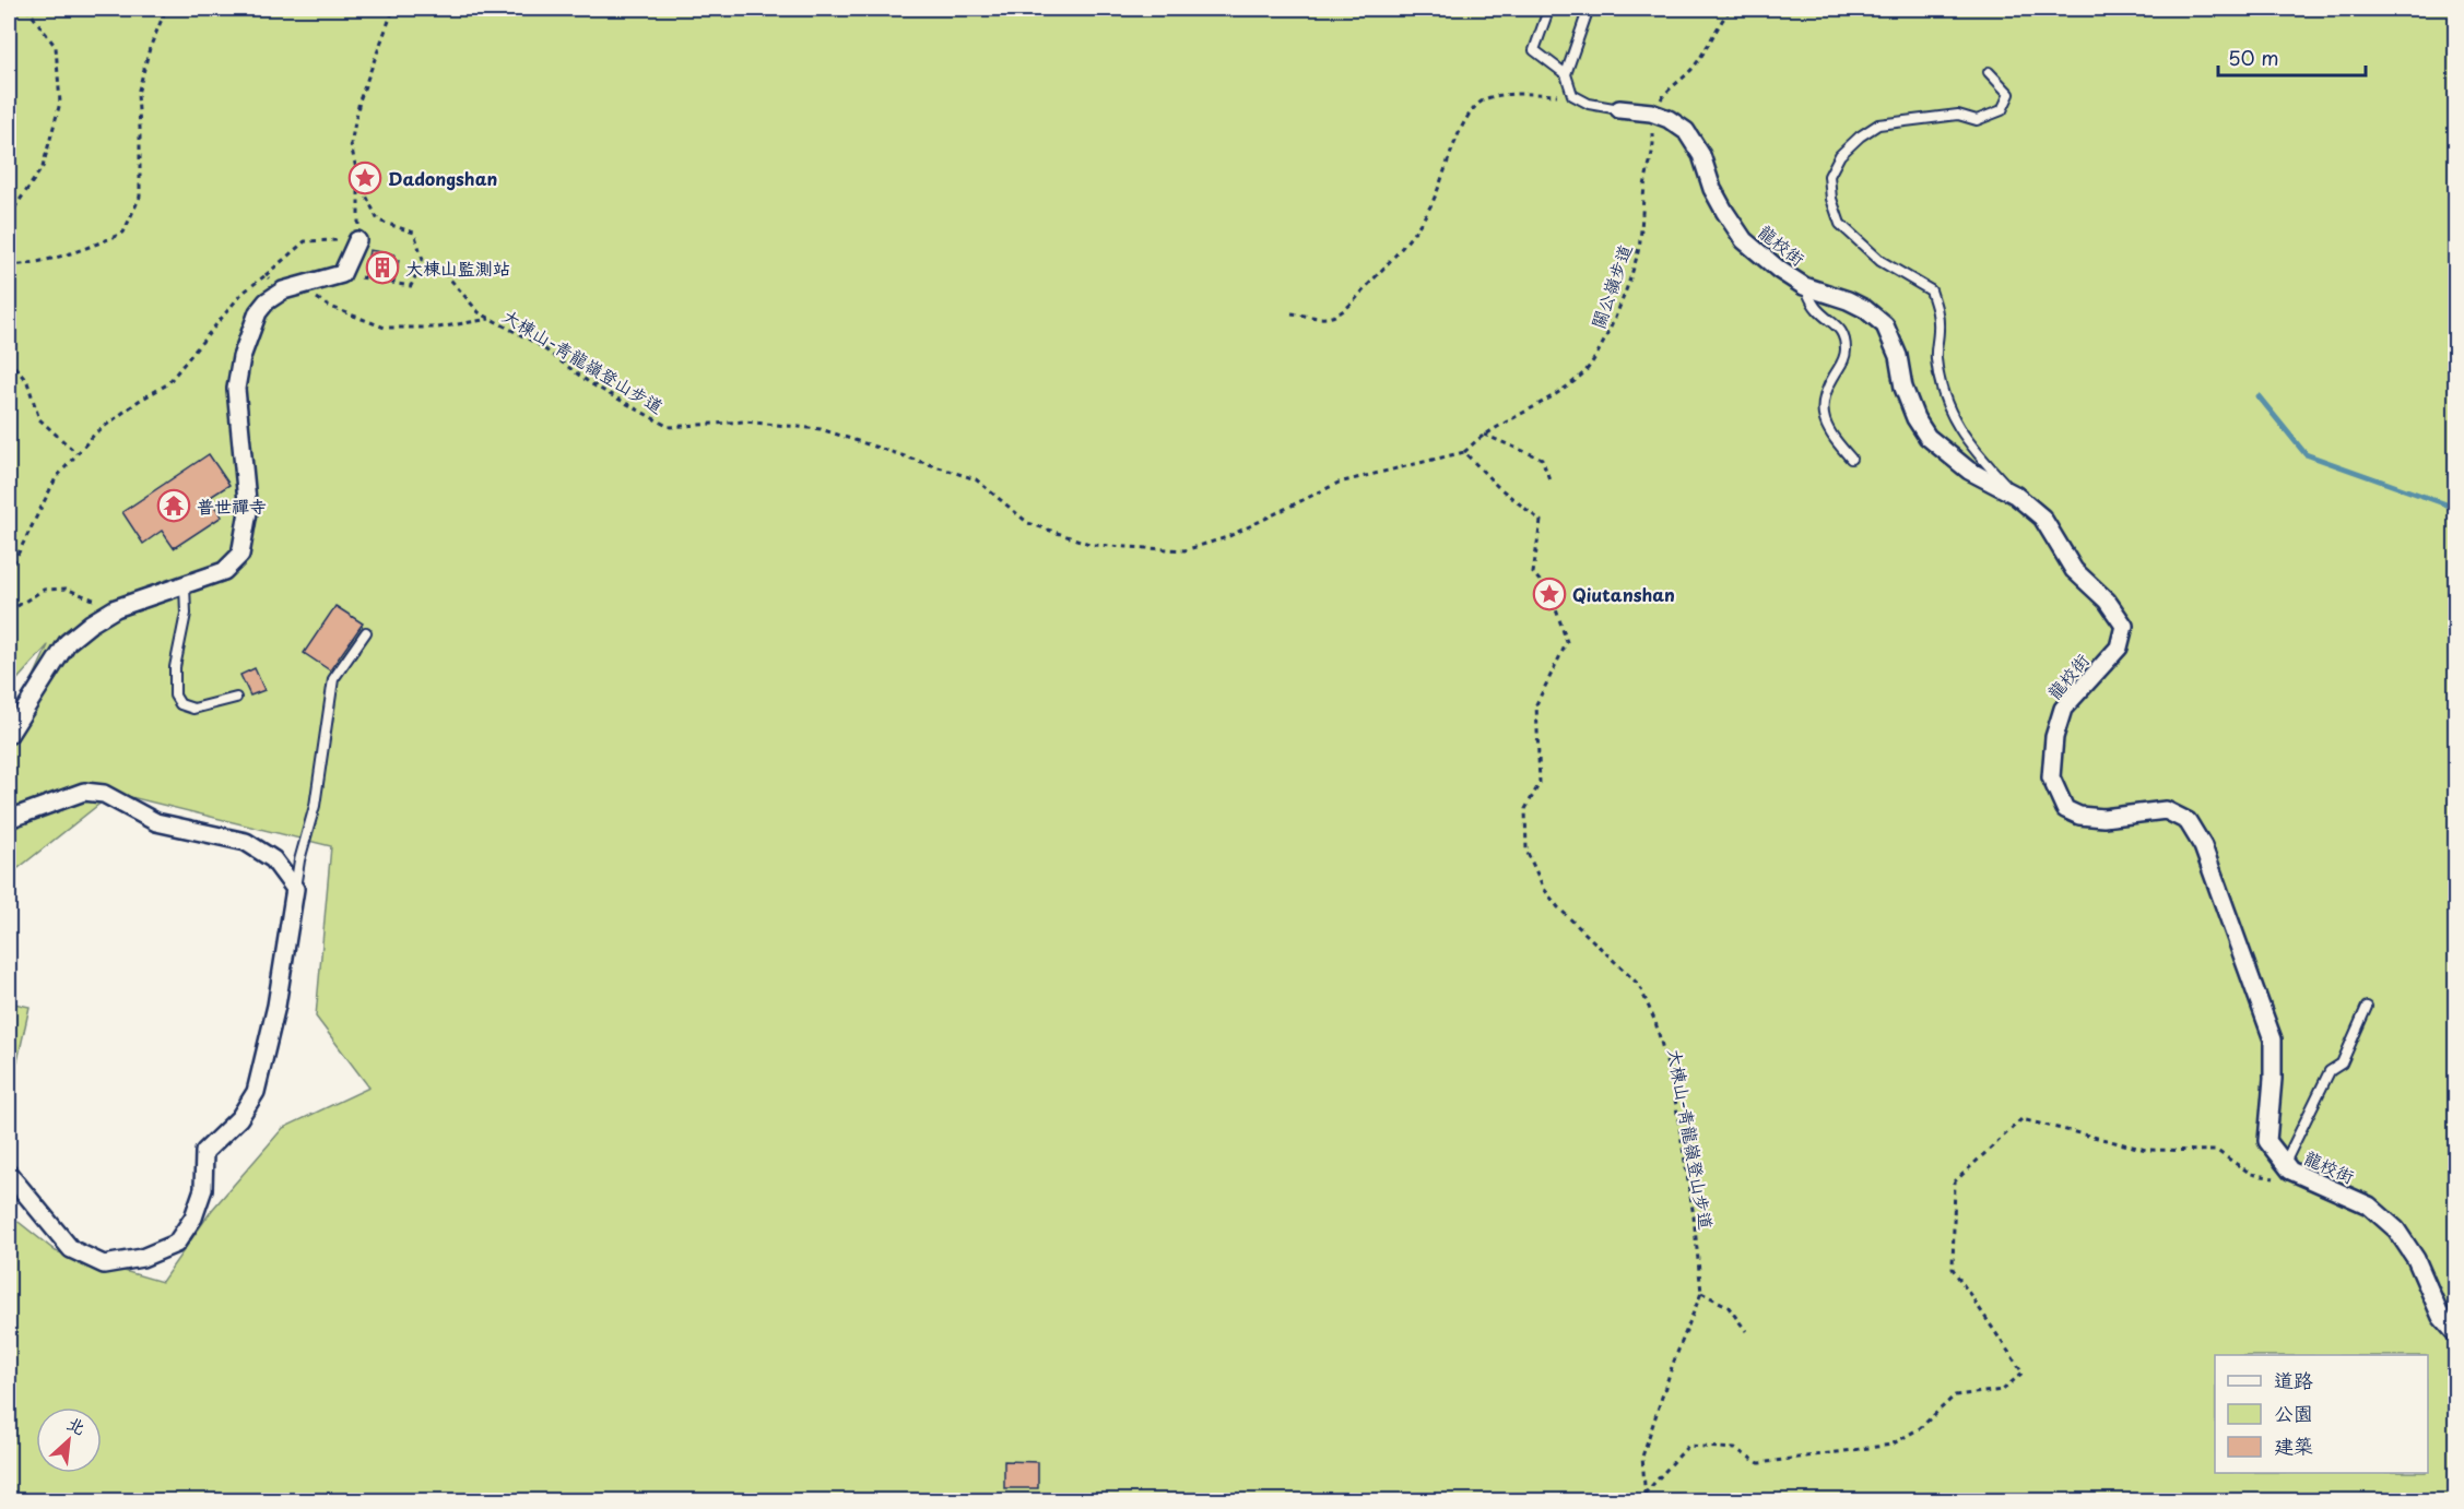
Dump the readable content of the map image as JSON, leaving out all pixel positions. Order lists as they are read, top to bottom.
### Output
{
  "streets": {
    "street": ["龍校街"],
    "path": ["關公嶺步道", "大棟山-青龍嶺登山步道"]
  },
  "crossings": [
    ["龍校街", "關公嶺步道"],
    ["關公嶺步道", "大棟山-青龍嶺登山步道"]
  ],
  "places": {
    "place": ["Dadongshan", "Qiutanshan"],
    "building": ["大棟山監測站"],
    "temple": ["普世禪寺"]
  },
  "legend": ["道路", "公園", "建築"],
  "scale_bar": "50 m",
  "north": "top right"
}
